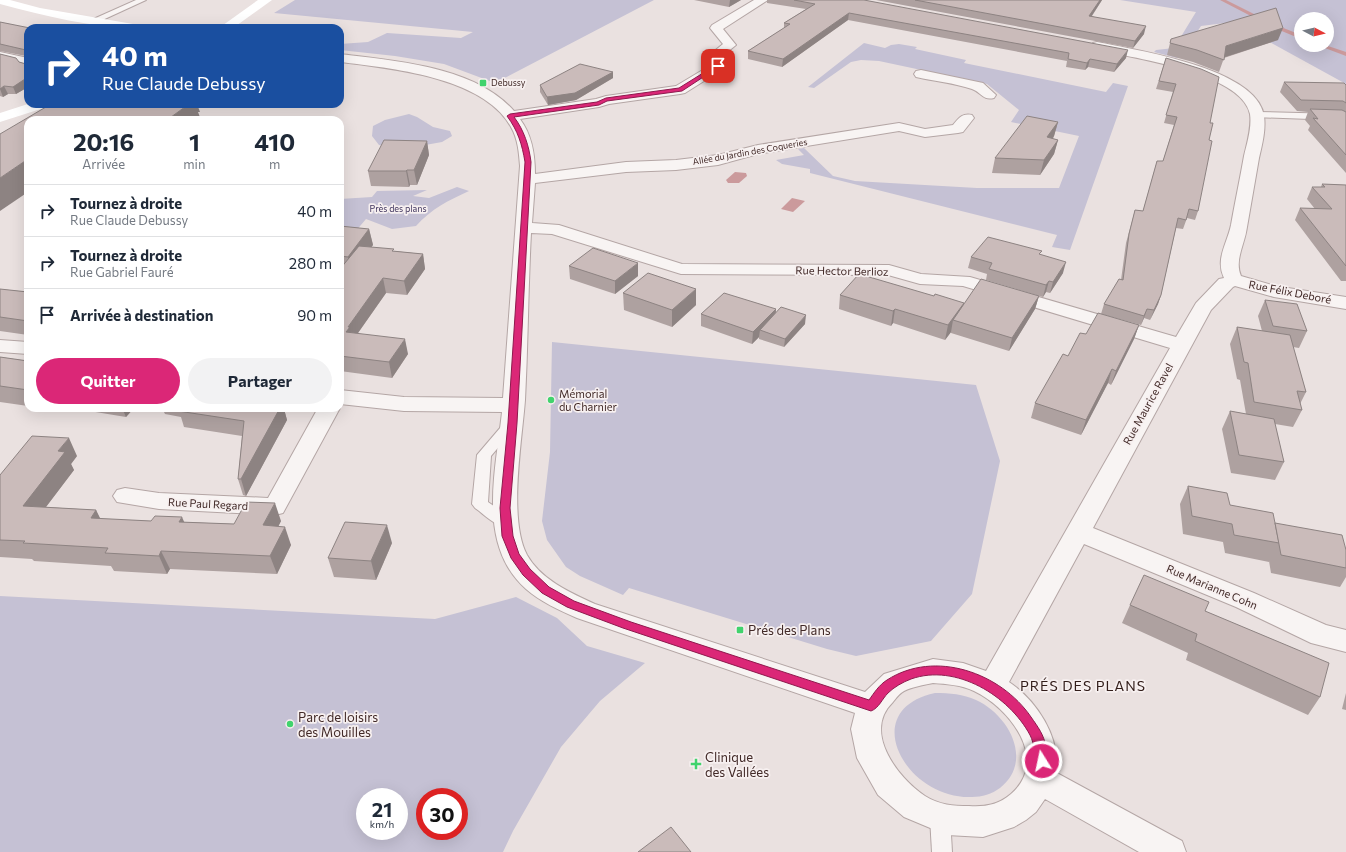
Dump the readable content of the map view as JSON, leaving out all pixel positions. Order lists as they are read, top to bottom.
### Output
{
  "streets": {
    "street": [
      "Allée du Jardin des Coqueries",
      "Rue Hector Berlioz",
      "Rue Félix Deboré",
      "Rue Maurice Ravel",
      "Rue Paul Regard",
      "Rue Marianne Cohn"
    ]
  },
  "crossings": [
    ["Rue Hector Berlioz", "Rue Maurice Ravel"],
    ["Rue Félix Deboré", "Rue Maurice Ravel"],
    ["Rue Maurice Ravel", "Rue Marianne Cohn"]
  ],
  "districts": ["PRÉS DES PLANS"],
  "parks": ["Près des plans"],
  "places": {
    "transit": ["Debussy", "Prés des Plans"],
    "other": ["Mémorial du Charnier", "Parc de loisirs des Mouilles"],
    "health": ["Clinique des Vallées"]
  },
  "north": "right",
  "page": {
    "turn": ["40 m", "Rue Claude Debussy"],
    "eta": [
      "20:16",
      "Arrivée",
      "1",
      "min",
      "410",
      "m"
    ],
    "list": [
      {
        "name": "Tournez à droite",
        "note": "Rue Claude Debussy",
        "value": "40 m"
      },
      {
        "name": "Tournez à droite",
        "note": "Rue Gabriel Fauré",
        "value": "280 m"
      },
      {
        "name": "Arrivée à destination",
        "value": "90 m"
      }
    ],
    "buttons": ["Quitter", "Partager"],
    "speed": "21 km/h",
    "limit": "30"
  }
}
